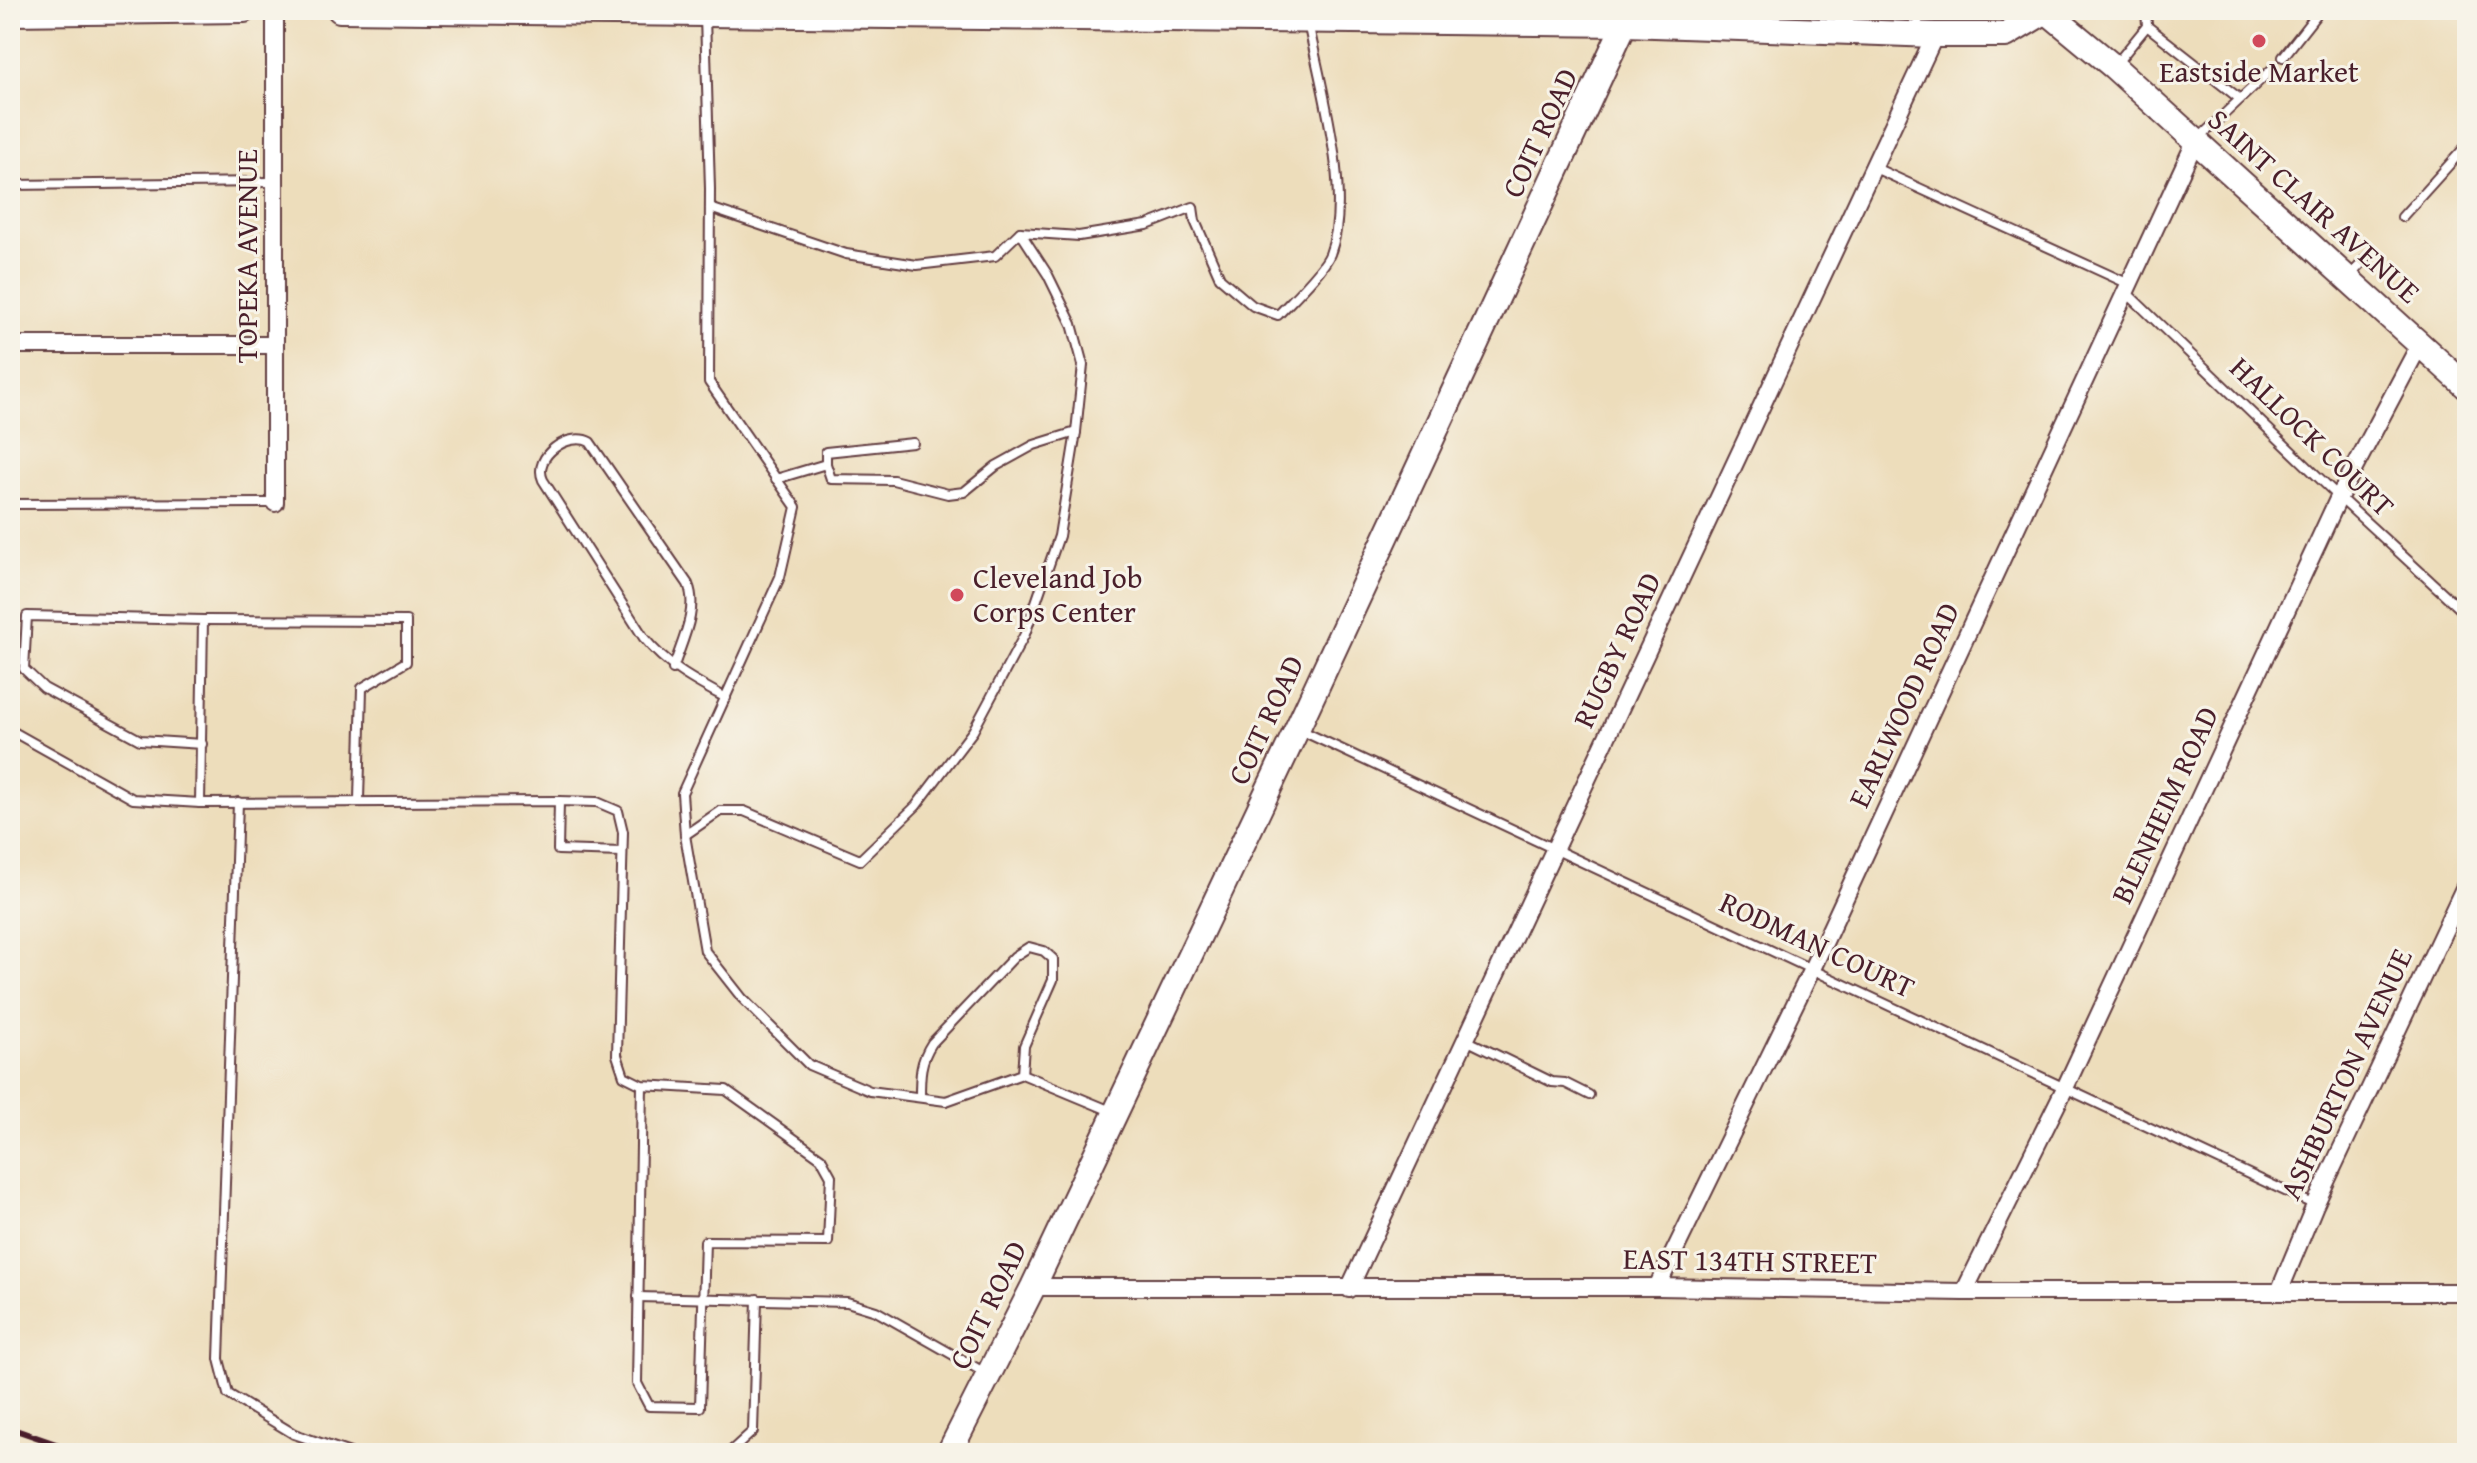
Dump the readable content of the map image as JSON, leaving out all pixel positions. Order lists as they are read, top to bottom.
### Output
{
  "streets": {
    "street": [
      "COIT ROAD",
      "SAINT CLAIR AVENUE",
      "TOPEKA AVENUE",
      "RUGBY ROAD",
      "EARLWOOD ROAD",
      "BLENHEIM ROAD",
      "ASHBURTON AVENUE",
      "EAST 134TH STREET"
    ],
    "lane": ["HALLOCK COURT", "RODMAN COURT"]
  },
  "crossings": [
    ["COIT ROAD", "RODMAN COURT"],
    ["COIT ROAD", "EAST 134TH STREET"],
    ["SAINT CLAIR AVENUE", "EARLWOOD ROAD"],
    ["SAINT CLAIR AVENUE", "BLENHEIM ROAD"],
    ["HALLOCK COURT", "RUGBY ROAD"],
    ["HALLOCK COURT", "EARLWOOD ROAD"],
    ["HALLOCK COURT", "BLENHEIM ROAD"],
    ["RUGBY ROAD", "RODMAN COURT"],
    ["RUGBY ROAD", "EAST 134TH STREET"],
    ["EARLWOOD ROAD", "RODMAN COURT"],
    ["EARLWOOD ROAD", "EAST 134TH STREET"],
    ["BLENHEIM ROAD", "RODMAN COURT"],
    ["BLENHEIM ROAD", "EAST 134TH STREET"],
    ["RODMAN COURT", "ASHBURTON AVENUE"],
    ["ASHBURTON AVENUE", "EAST 134TH STREET"]
  ],
  "places": ["Eastside Market", "Cleveland Job Corps Center"]
}
